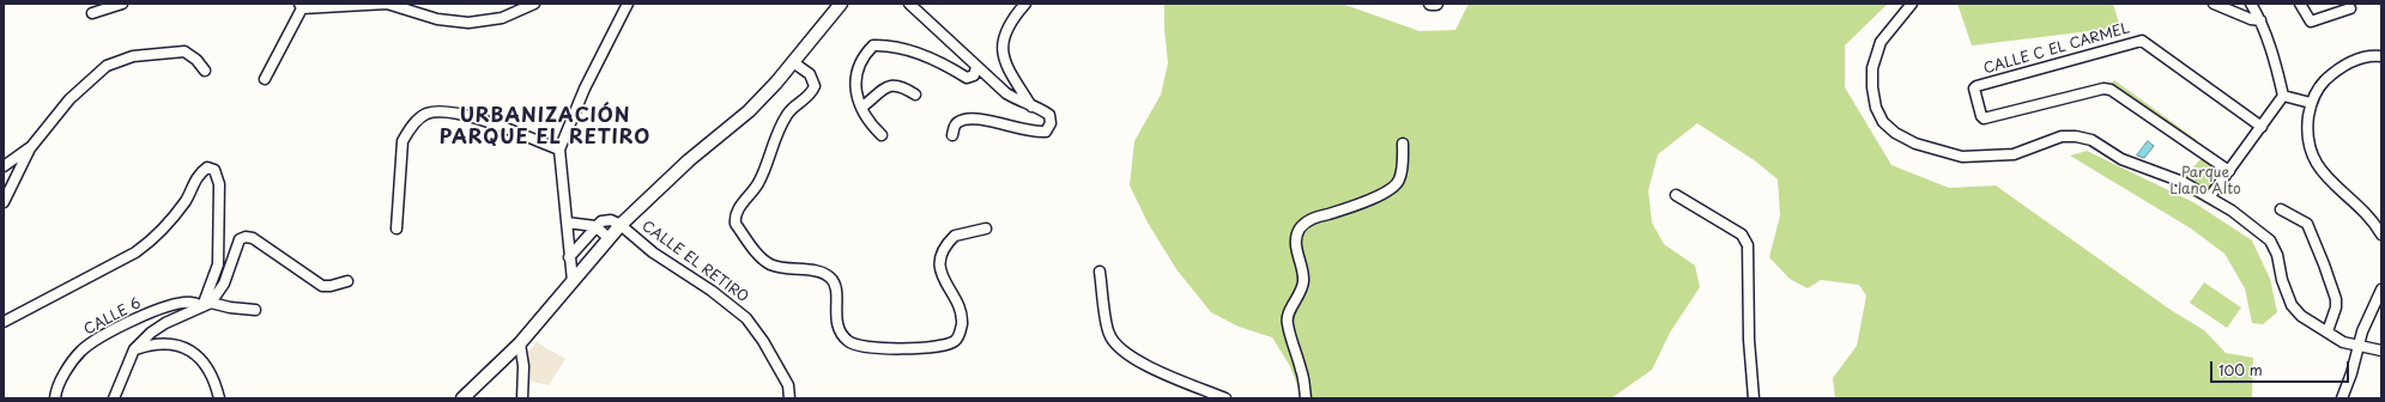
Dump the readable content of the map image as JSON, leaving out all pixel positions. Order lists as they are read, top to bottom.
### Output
{
  "streets": {
    "street": ["CALLE C EL CARMEL", "CALLE EL RETIRO", "CALLE 6"]
  },
  "districts": ["URBANIZACIÓN PARQUE EL RETIRO"],
  "parks": ["Parque Llano Alto"],
  "scale_bar": "100 m"
}
